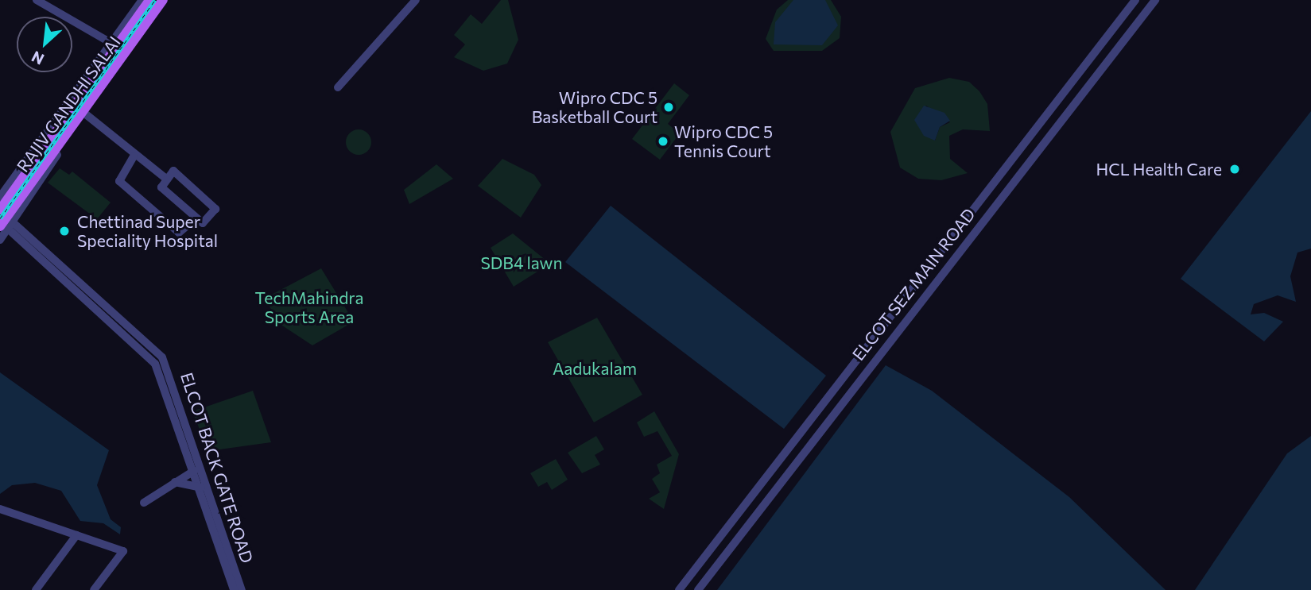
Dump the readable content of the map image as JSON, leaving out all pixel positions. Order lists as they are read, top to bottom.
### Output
{
  "streets": {
    "main road": ["RAJIV GANDHI SALAI"],
    "street": ["ELCOT SEZ MAIN ROAD", "ELCOT BACK GATE ROAD"]
  },
  "crossings": [
    ["RAJIV GANDHI SALAI", "ELCOT BACK GATE ROAD"]
  ],
  "parks": ["SDB4 lawn", "TechMahindra Sports Area", "Aadukalam"],
  "places": [
    "Wipro CDC 5 Basketball Court",
    "Wipro CDC 5 Tennis Court",
    "HCL Health Care",
    "Chettinad Super Speciality Hospital"
  ],
  "north": "bottom left"
}
